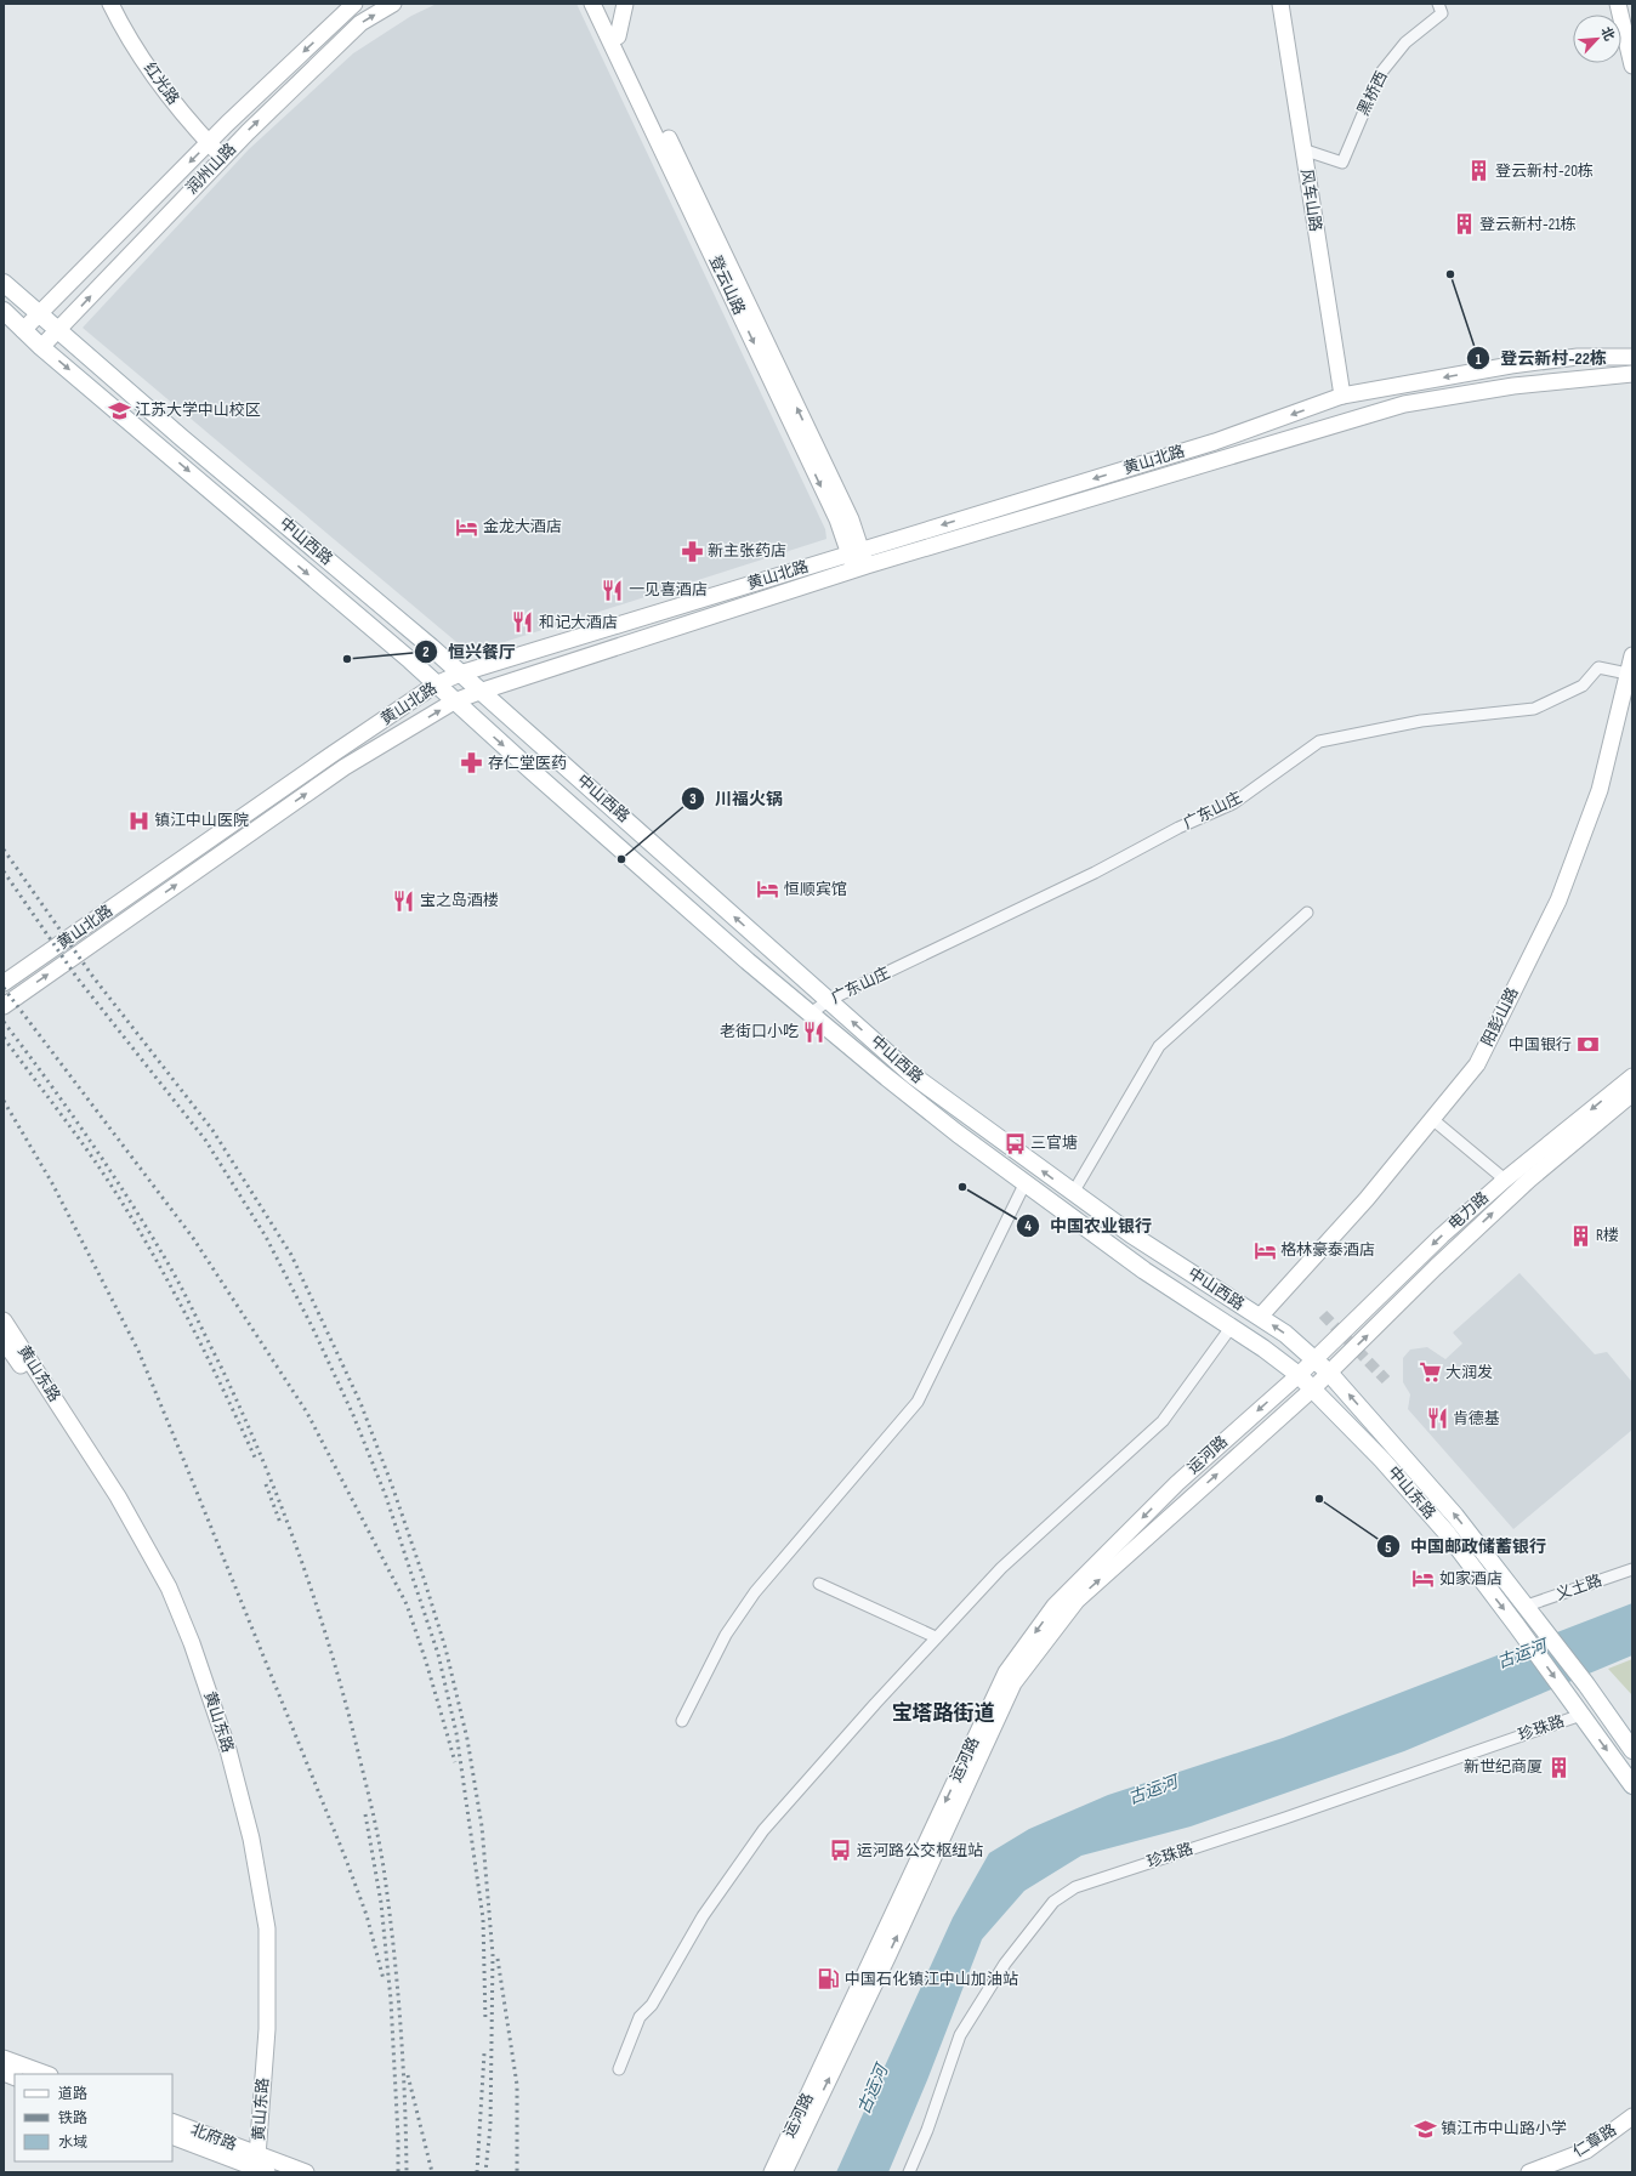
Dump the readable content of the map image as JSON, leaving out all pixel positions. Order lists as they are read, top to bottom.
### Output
{
  "streets": {
    "main road": [
      "红光路",
      "润州山路",
      "风车山路",
      "登云山路",
      "黄山北路",
      "中山西路",
      "阳彭山路",
      "电力路",
      "黄山东路",
      "运河路",
      "中山东路",
      "北府路",
      "仁章路"
    ],
    "street": [
      "黑桥西",
      "广东山庄",
      "义土路",
      "珍珠路"
    ]
  },
  "crossings": [
    ["红光路", "润州山路"],
    ["黑桥西", "风车山路"],
    ["润州山路", "中山西路"],
    ["风车山路", "黄山北路"],
    ["登云山路", "黄山北路"],
    ["黄山北路", "中山西路"],
    ["中山西路", "广东山庄"],
    ["中山西路", "阳彭山路"],
    ["中山西路", "电力路"],
    ["中山西路", "运河路"],
    ["中山西路", "中山东路"],
    ["广东山庄", "阳彭山路"],
    ["电力路", "运河路"],
    ["电力路", "中山东路"],
    ["黄山东路", "北府路"],
    ["运河路", "中山东路"],
    ["中山东路", "义土路"],
    ["中山东路", "珍珠路"]
  ],
  "districts": ["宝塔路街道"],
  "water": ["古运河"],
  "places": {
    "building": [
      "登云新村-20栋",
      "登云新村-21栋",
      "R楼",
      "新世纪商厦"
    ],
    "other": [
      "登云新村-22栋",
      "恒兴餐厅",
      "川福火锅",
      "中国农业银行",
      "中国邮政储蓄银行"
    ],
    "school or university": ["江苏大学中山校区", "镇江市中山路小学"],
    "hotel": [
      "金龙大酒店",
      "恒顺宾馆",
      "格林豪泰酒店",
      "如家酒店"
    ],
    "pharmacy": ["新主张药店", "存仁堂医药"],
    "restaurant": [
      "一见喜酒店",
      "和记大酒店",
      "宝之岛酒楼",
      "老街口小吃",
      "肯德基"
    ],
    "hospital": ["镇江中山医院"],
    "bank": ["中国银行"],
    "bus stop": ["三官塘", "运河路公交枢纽站"],
    "supermarket": ["大润发"],
    "fuel station": ["中国石化镇江中山加油站"]
  },
  "legend": ["道路", "铁路", "水域"],
  "north": "top right"
}
